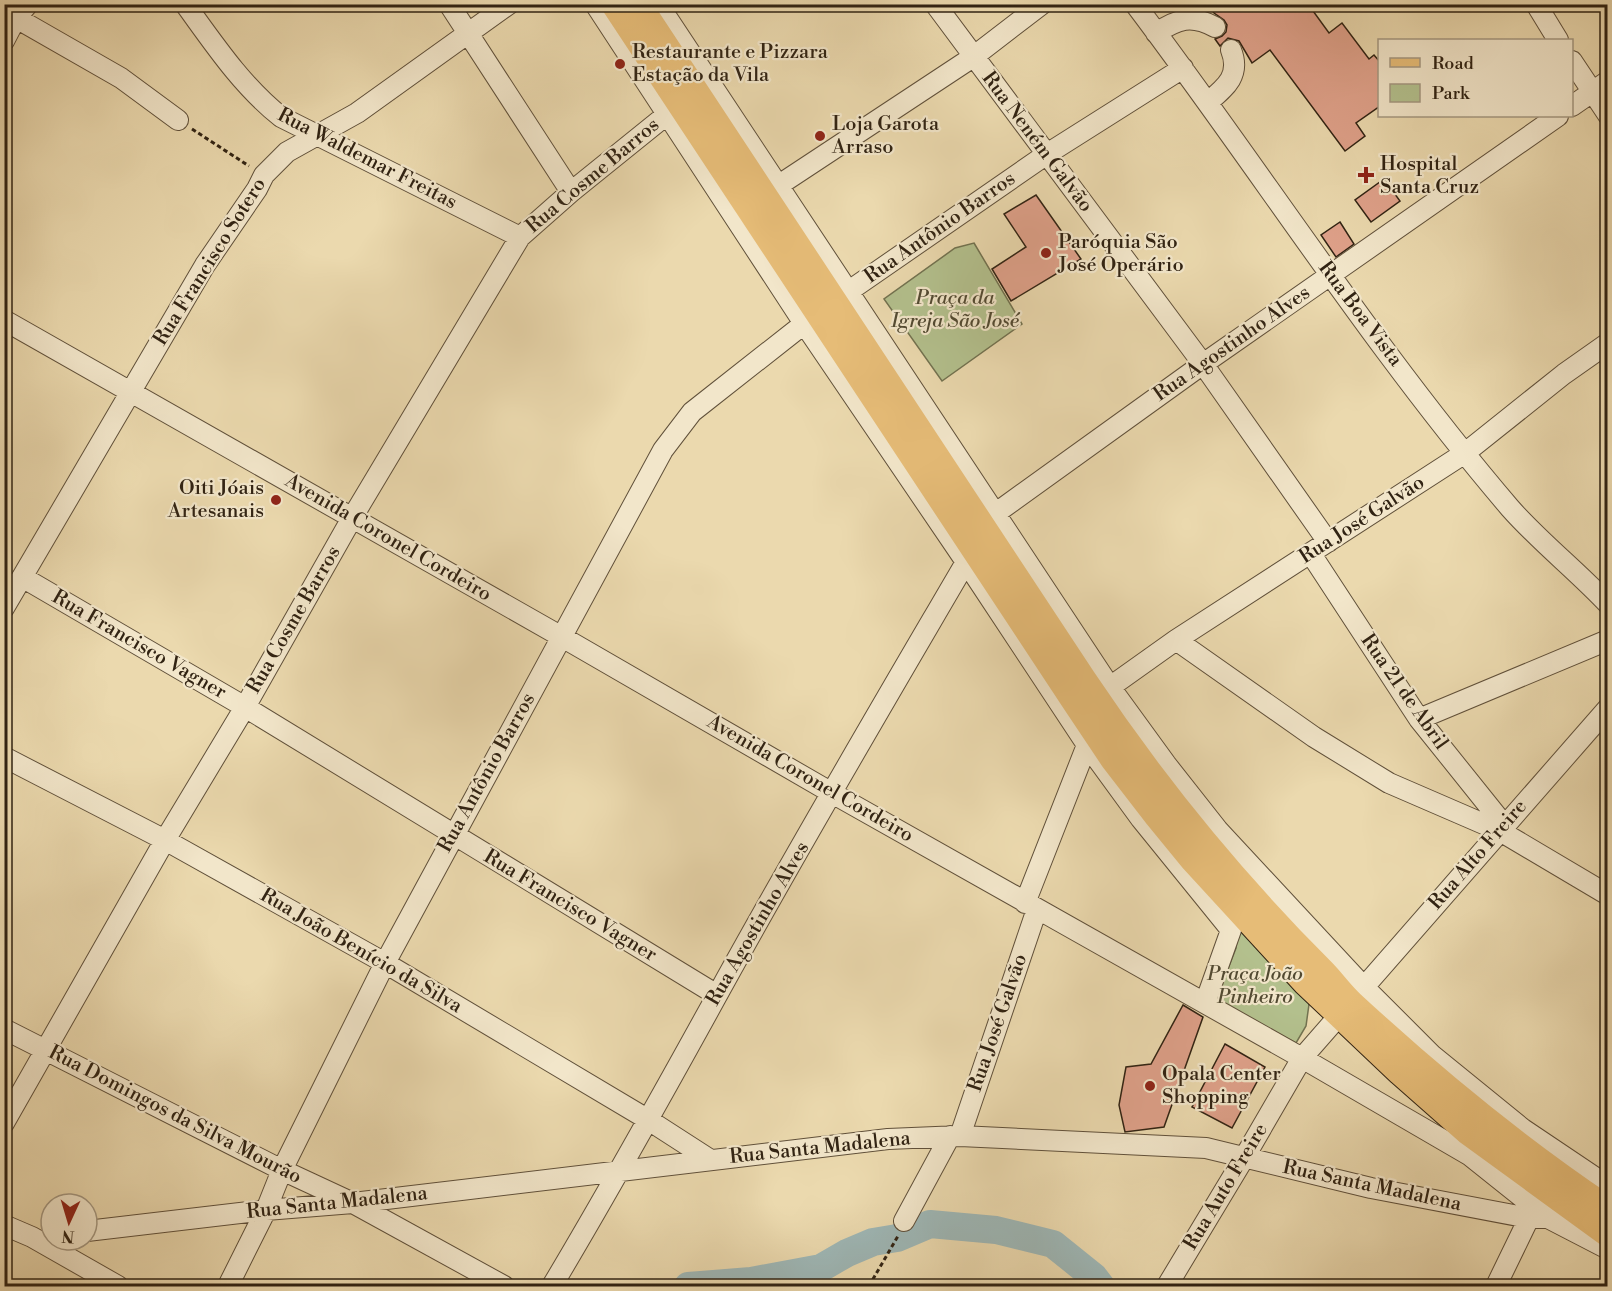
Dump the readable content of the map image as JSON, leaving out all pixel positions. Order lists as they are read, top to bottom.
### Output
{
  "streets": {
    "street": [
      "Rua Neném Galvão",
      "Rua Waldemar Freitas",
      "Rua Cosme Barros",
      "Rua Antônio Barros",
      "Rua Francisco Sotero",
      "Rua Boa Vista",
      "Rua Agostinho Alves",
      "Rua José Galvão",
      "Avenida Coronel Cordeiro",
      "Rua Francisco Vagner",
      "Rua 21 de Abril",
      "Rua Alto Freire",
      "Rua João Benício da Silva",
      "Rua Domingos da Silva Mourão",
      "Rua Santa Madalena",
      "Rua Auto Freire"
    ]
  },
  "crossings": [
    ["Rua Neném Galvão", "Rua Antônio Barros"],
    ["Rua Neném Galvão", "Rua Agostinho Alves"],
    ["Rua Neném Galvão", "Rua José Galvão"],
    ["Rua Waldemar Freitas", "Rua Cosme Barros"],
    ["Rua Waldemar Freitas", "Rua Francisco Sotero"],
    ["Rua Cosme Barros", "Avenida Coronel Cordeiro"],
    ["Rua Cosme Barros", "Rua Francisco Vagner"],
    ["Rua Cosme Barros", "Rua João Benício da Silva"],
    ["Rua Cosme Barros", "Rua Domingos da Silva Mourão"],
    ["Rua Antônio Barros", "Rua Boa Vista"],
    ["Rua Antônio Barros", "Avenida Coronel Cordeiro"],
    ["Rua Antônio Barros", "Rua Francisco Vagner"],
    ["Rua Antônio Barros", "Rua João Benício da Silva"],
    ["Rua Antônio Barros", "Rua Domingos da Silva Mourão"],
    ["Rua Antônio Barros", "Rua Santa Madalena"],
    ["Rua Francisco Sotero", "Avenida Coronel Cordeiro"],
    ["Rua Francisco Sotero", "Rua Francisco Vagner"],
    ["Rua Boa Vista", "Rua Agostinho Alves"],
    ["Rua Boa Vista", "Rua José Galvão"],
    ["Rua Agostinho Alves", "Avenida Coronel Cordeiro"],
    ["Rua Agostinho Alves", "Rua Francisco Vagner"],
    ["Rua Agostinho Alves", "Rua João Benício da Silva"],
    ["Rua Agostinho Alves", "Rua Santa Madalena"],
    ["Rua José Galvão", "Avenida Coronel Cordeiro"],
    ["Rua José Galvão", "Rua 21 de Abril"],
    ["Rua José Galvão", "Rua Santa Madalena"],
    ["Avenida Coronel Cordeiro", "Rua Santa Madalena"],
    ["Avenida Coronel Cordeiro", "Rua Auto Freire"],
    ["Rua 21 de Abril", "Rua Alto Freire"],
    ["Rua Alto Freire", "Rua Auto Freire"],
    ["Rua João Benício da Silva", "Rua Santa Madalena"],
    ["Rua Domingos da Silva Mourão", "Rua Santa Madalena"],
    ["Rua Santa Madalena", "Rua Auto Freire"]
  ],
  "parks": ["Praça da Igreja São José", "Praça João Pinheiro"],
  "places": {
    "other": [
      "Restaurante e Pizzara Estação da Vila",
      "Loja Garota Arraso",
      "Paróquia São José Operário",
      "Oiti Jóais Artesanais",
      "Opala Center Shopping"
    ],
    "health": ["Hospital Santa Cruz"]
  },
  "legend": ["Road", "Park"],
  "north": "bottom"
}
